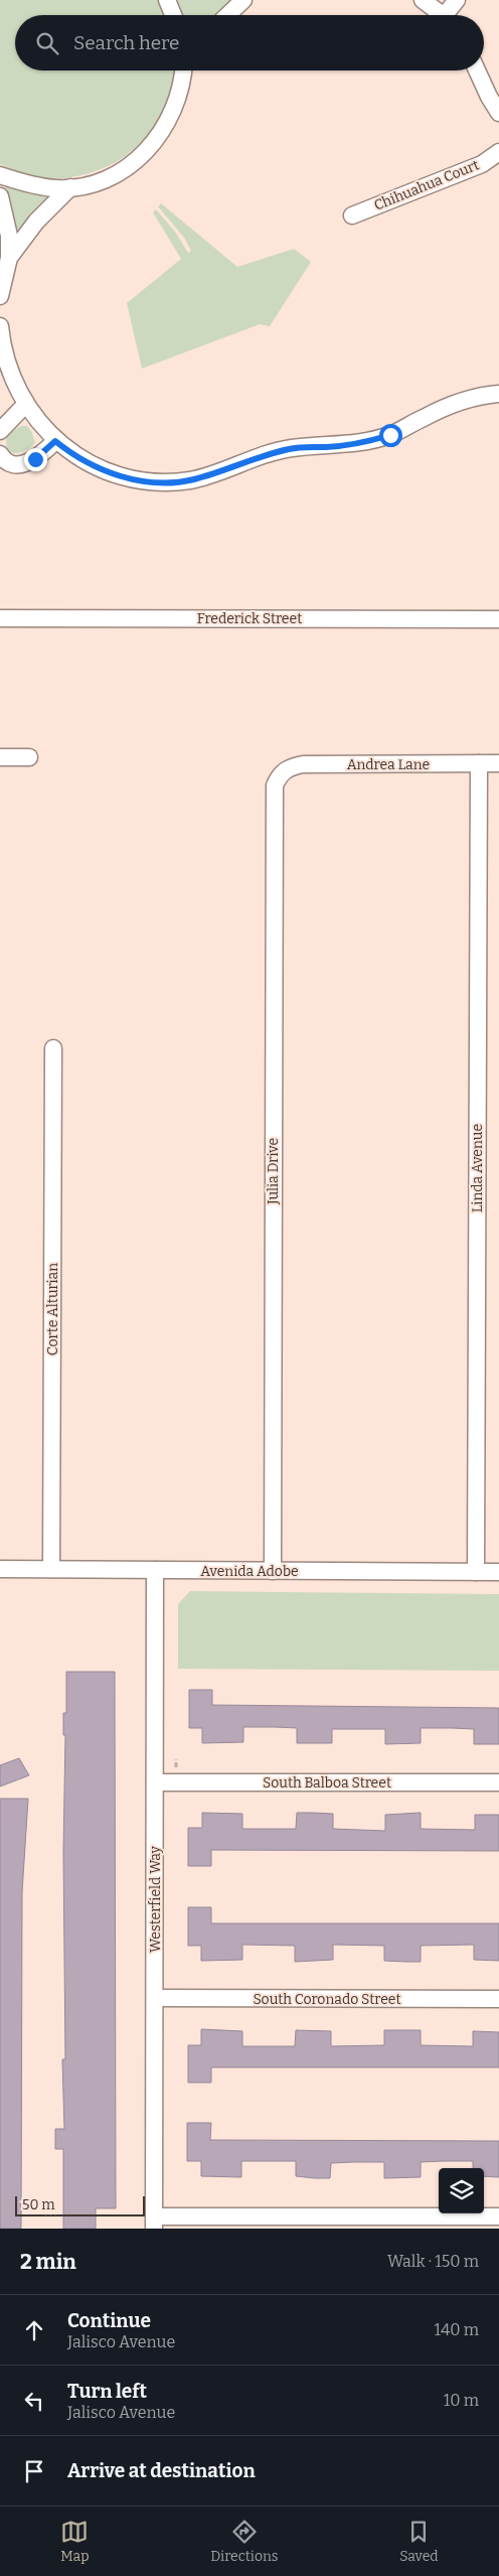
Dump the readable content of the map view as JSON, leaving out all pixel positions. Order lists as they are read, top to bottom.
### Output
{
  "streets": {
    "street": [
      "Chihuahua Court",
      "Frederick Street",
      "Andrea Lane",
      "Linda Avenue",
      "Julia Drive",
      "Corte Alturian",
      "Avenida Adobe",
      "South Balboa Street",
      "Westerfield Way",
      "South Coronado Street"
    ]
  },
  "crossings": [
    ["Andrea Lane", "Linda Avenue"],
    ["Andrea Lane", "Julia Drive"],
    ["Linda Avenue", "Avenida Adobe"],
    ["Julia Drive", "Avenida Adobe"],
    ["Corte Alturian", "Avenida Adobe"],
    ["Avenida Adobe", "Westerfield Way"],
    ["South Balboa Street", "Westerfield Way"],
    ["Westerfield Way", "South Coronado Street"]
  ],
  "scale_bar": "50 m",
  "page": {
    "search": "Search here",
    "scale": "50 m",
    "heading": ["2 min", "Walk · 150 m"],
    "list": [
      ["Continue", "Jalisco Avenue", "140 m"],
      ["Turn left", "Jalisco Avenue", "10 m"],
      "Arrive at destination"
    ],
    "nav": ["Map", "Directions", "Saved"]
  }
}
